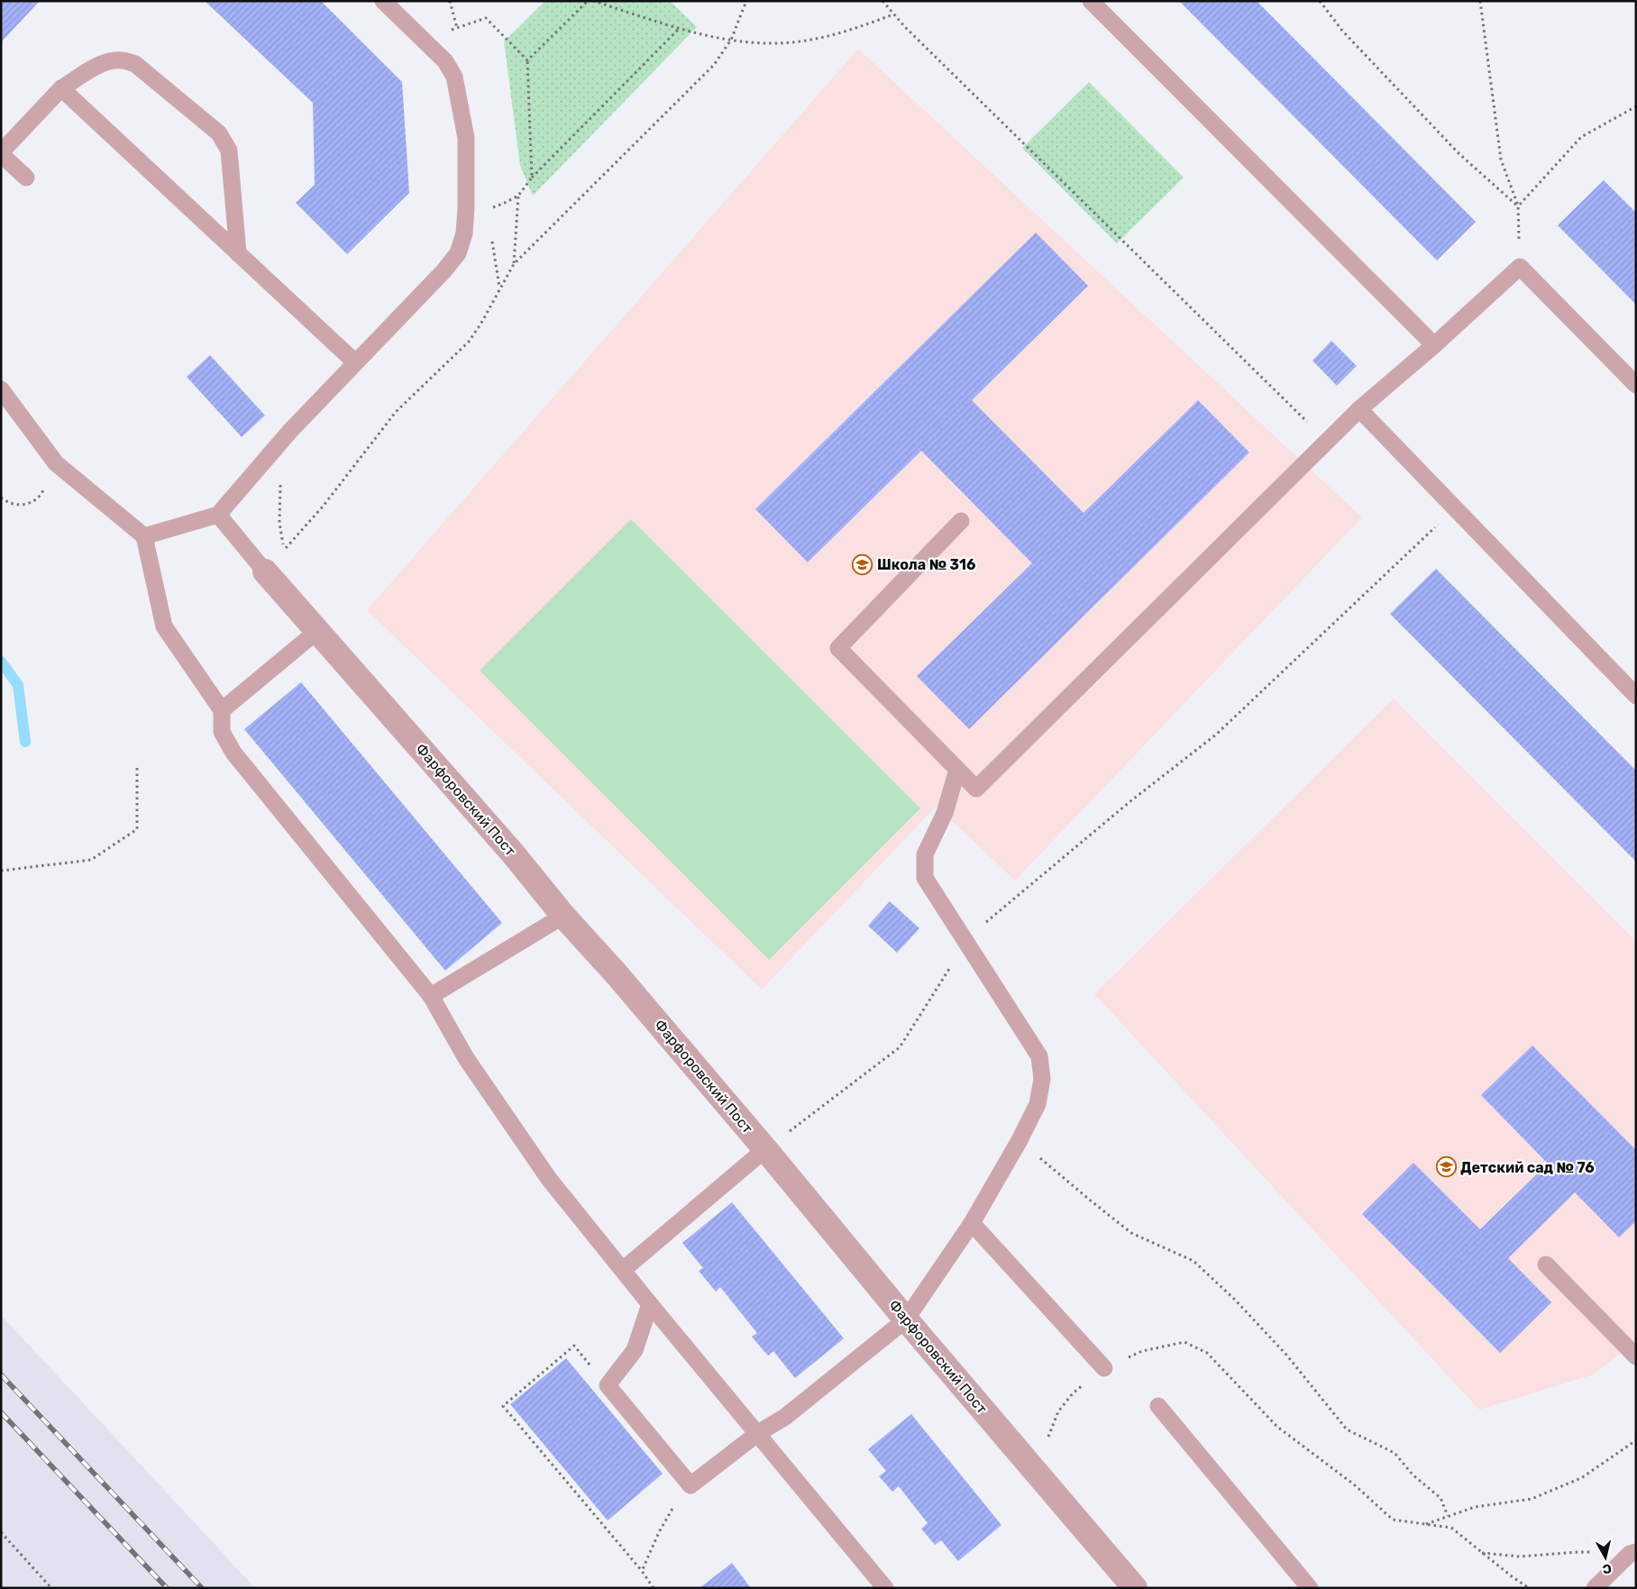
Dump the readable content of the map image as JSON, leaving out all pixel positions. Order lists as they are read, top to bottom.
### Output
{
  "streets": {
    "street": ["Фарфоровский Пост"]
  },
  "places": {
    "school or university": ["Школа № 316", "Детский сад № 76"]
  },
  "north": "bottom"
}
